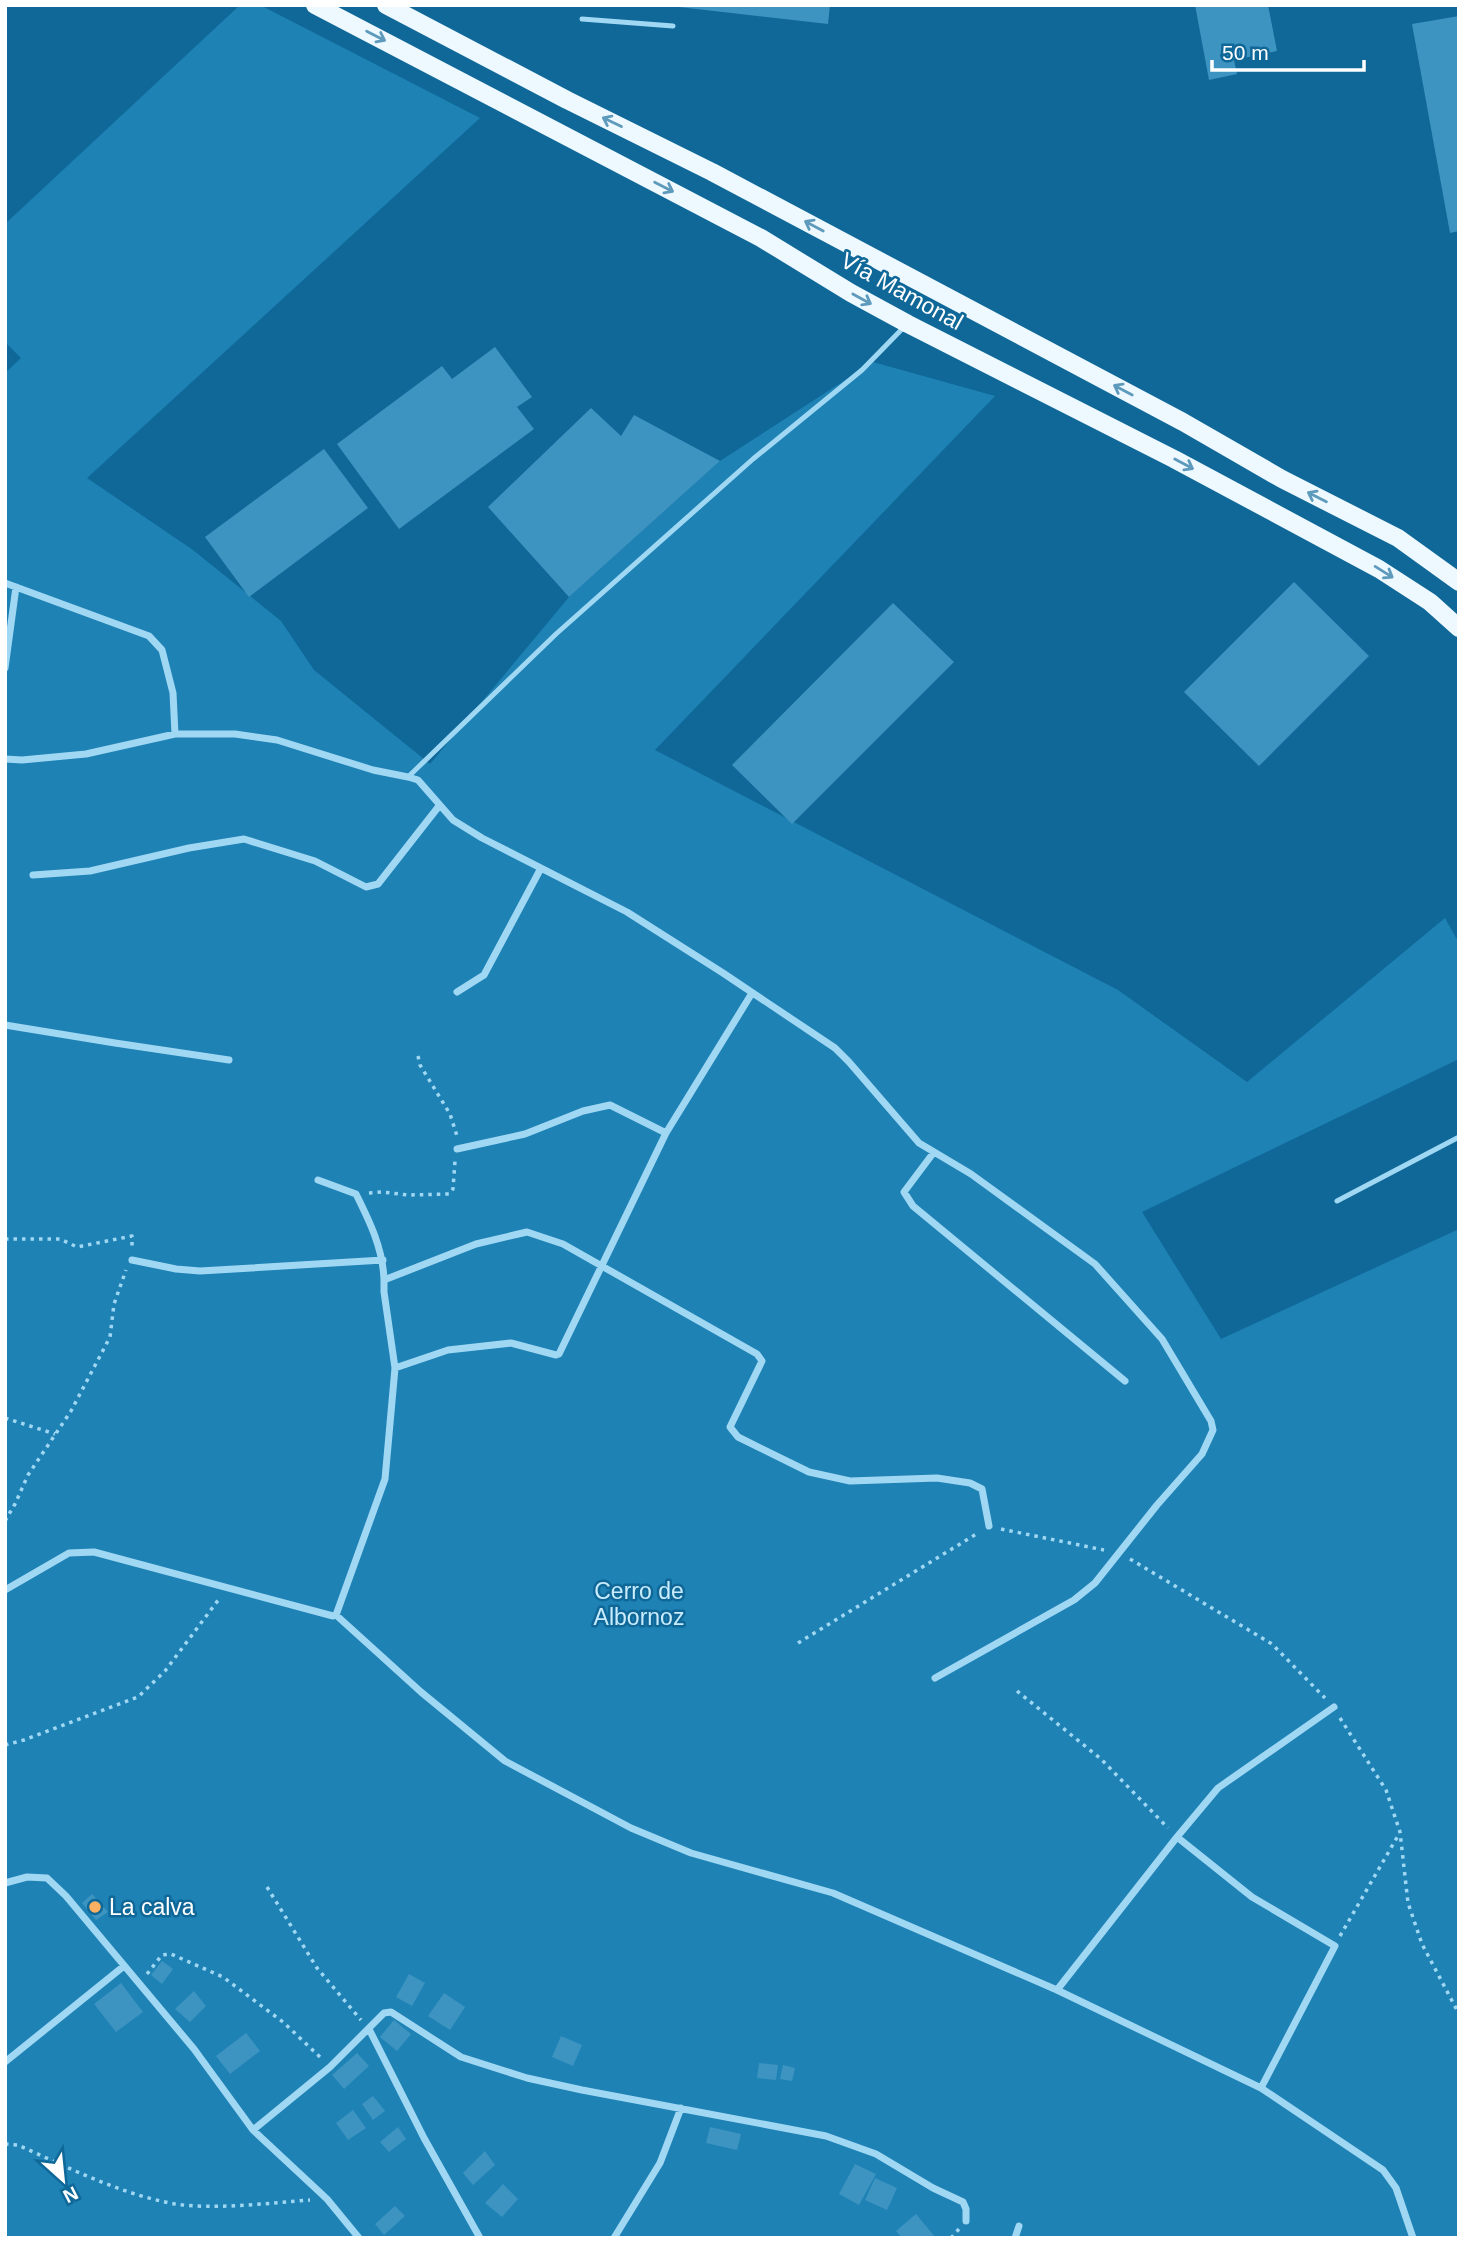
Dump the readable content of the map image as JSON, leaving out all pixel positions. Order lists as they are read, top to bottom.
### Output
{
  "streets": {
    "main road": ["Vía Mamonal"]
  },
  "parks": ["Cerro de Albornoz"],
  "places": ["La calva"],
  "scale_bar": "50 m",
  "north": "bottom right"
}
